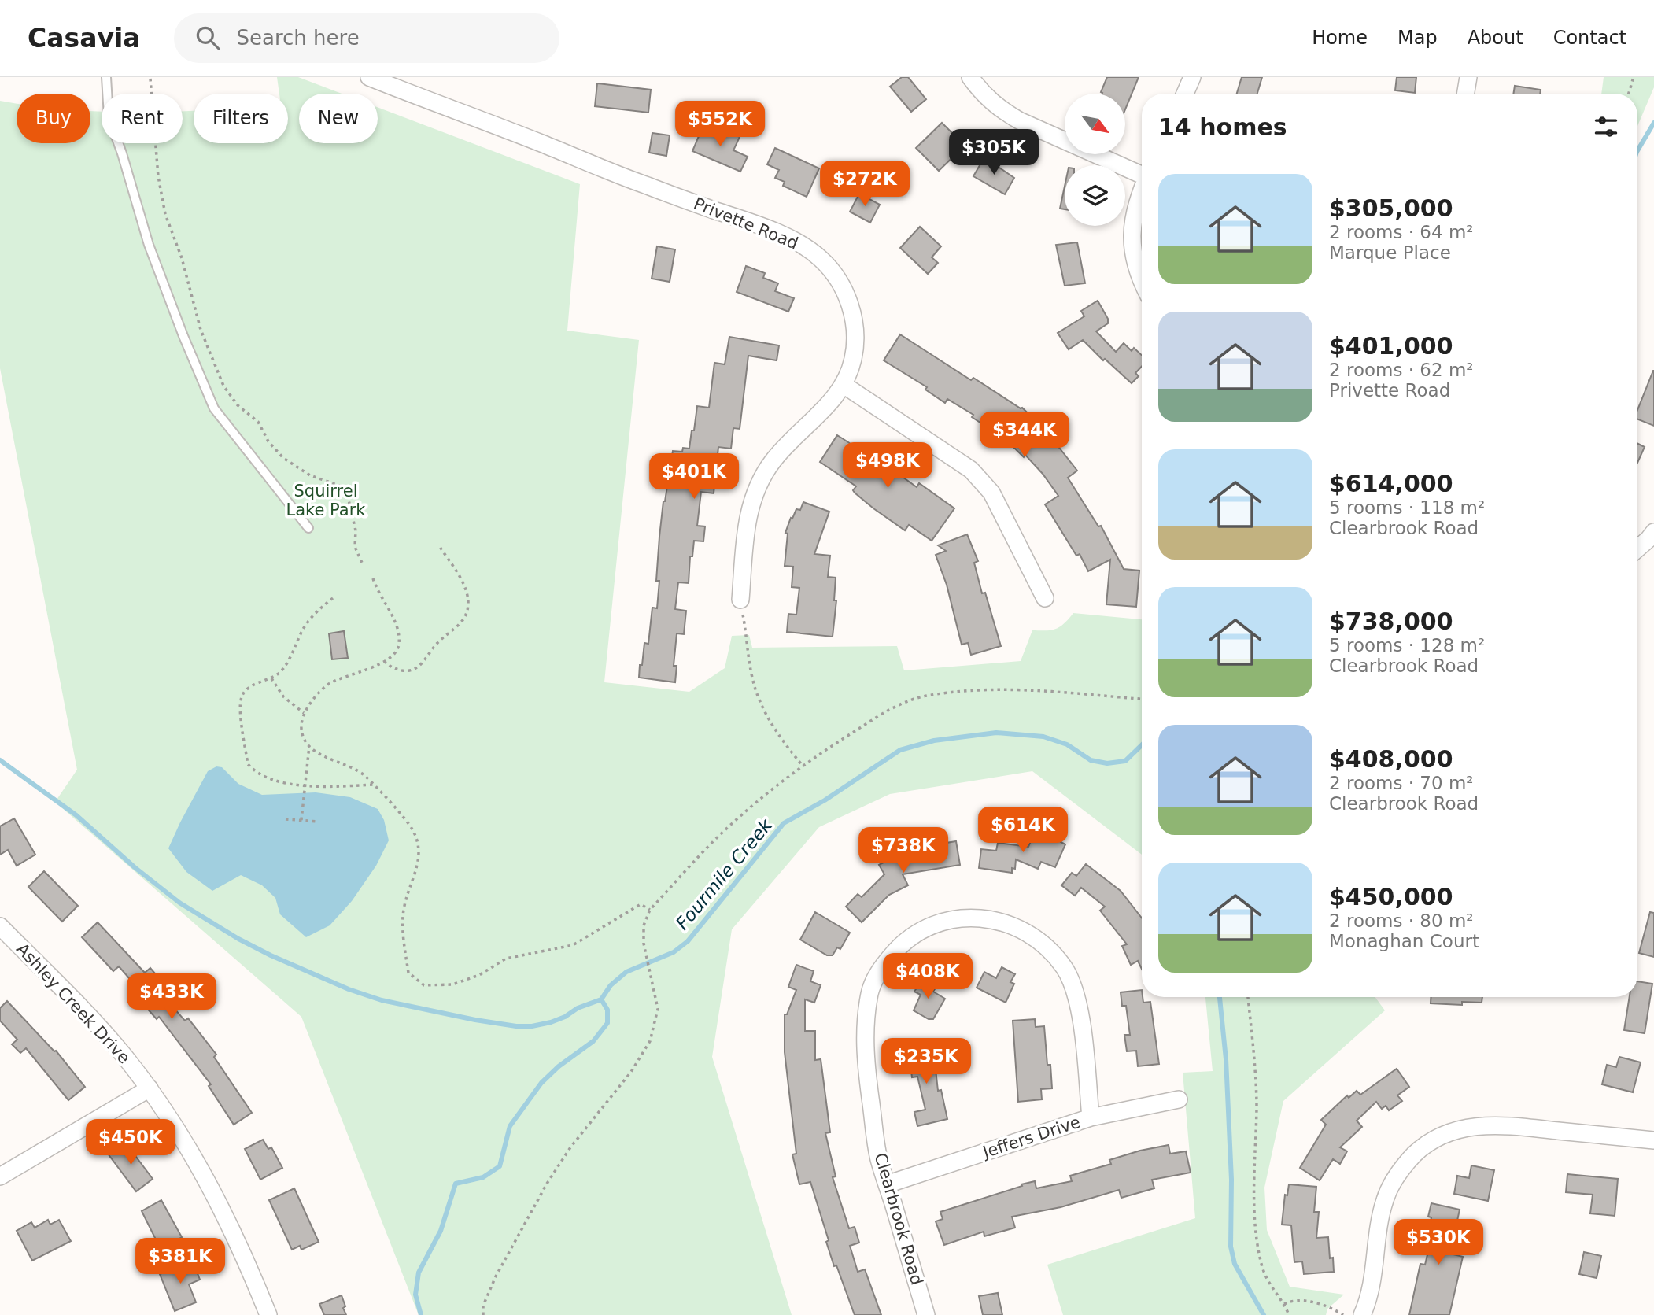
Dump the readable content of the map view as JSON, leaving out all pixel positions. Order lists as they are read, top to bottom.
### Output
{
  "streets": {
    "street": [
      "Privette Road",
      "Ashley Creek Drive",
      "Jeffers Drive",
      "Clearbrook Road"
    ]
  },
  "crossings": [
    ["Jeffers Drive", "Clearbrook Road"]
  ],
  "water": ["Fourmile Creek"],
  "parks": ["Squirrel Lake Park"],
  "north": "bottom right",
  "page": {
    "header": "Casavia",
    "search": "Search here",
    "nav": [
      "Home",
      "Map",
      "About",
      "Contact"
    ],
    "chip": [
      "Buy",
      "Rent",
      "Filters",
      "New"
    ],
    "heading": "14 homes",
    "price": [
      "$552K",
      "$305K",
      "$272K",
      "$344K",
      "$498K",
      "$401K",
      "$614K",
      "$738K",
      "$408K",
      "$433K",
      "$235K",
      "$450K",
      "$530K",
      "$381K"
    ],
    "list": [
      {
        "name": "$305,000",
        "note": "2 rooms · 64 m² · Marque Place"
      },
      {
        "name": "$401,000",
        "note": "2 rooms · 62 m² · Privette Road"
      },
      {
        "name": "$614,000",
        "note": "5 rooms · 118 m² · Clearbrook Road"
      },
      {
        "name": "$738,000",
        "note": "5 rooms · 128 m² · Clearbrook Road"
      },
      {
        "name": "$408,000",
        "note": "2 rooms · 70 m² · Clearbrook Road"
      },
      {
        "name": "$450,000",
        "note": "2 rooms · 80 m² · Monaghan Court"
      }
    ]
  }
}
